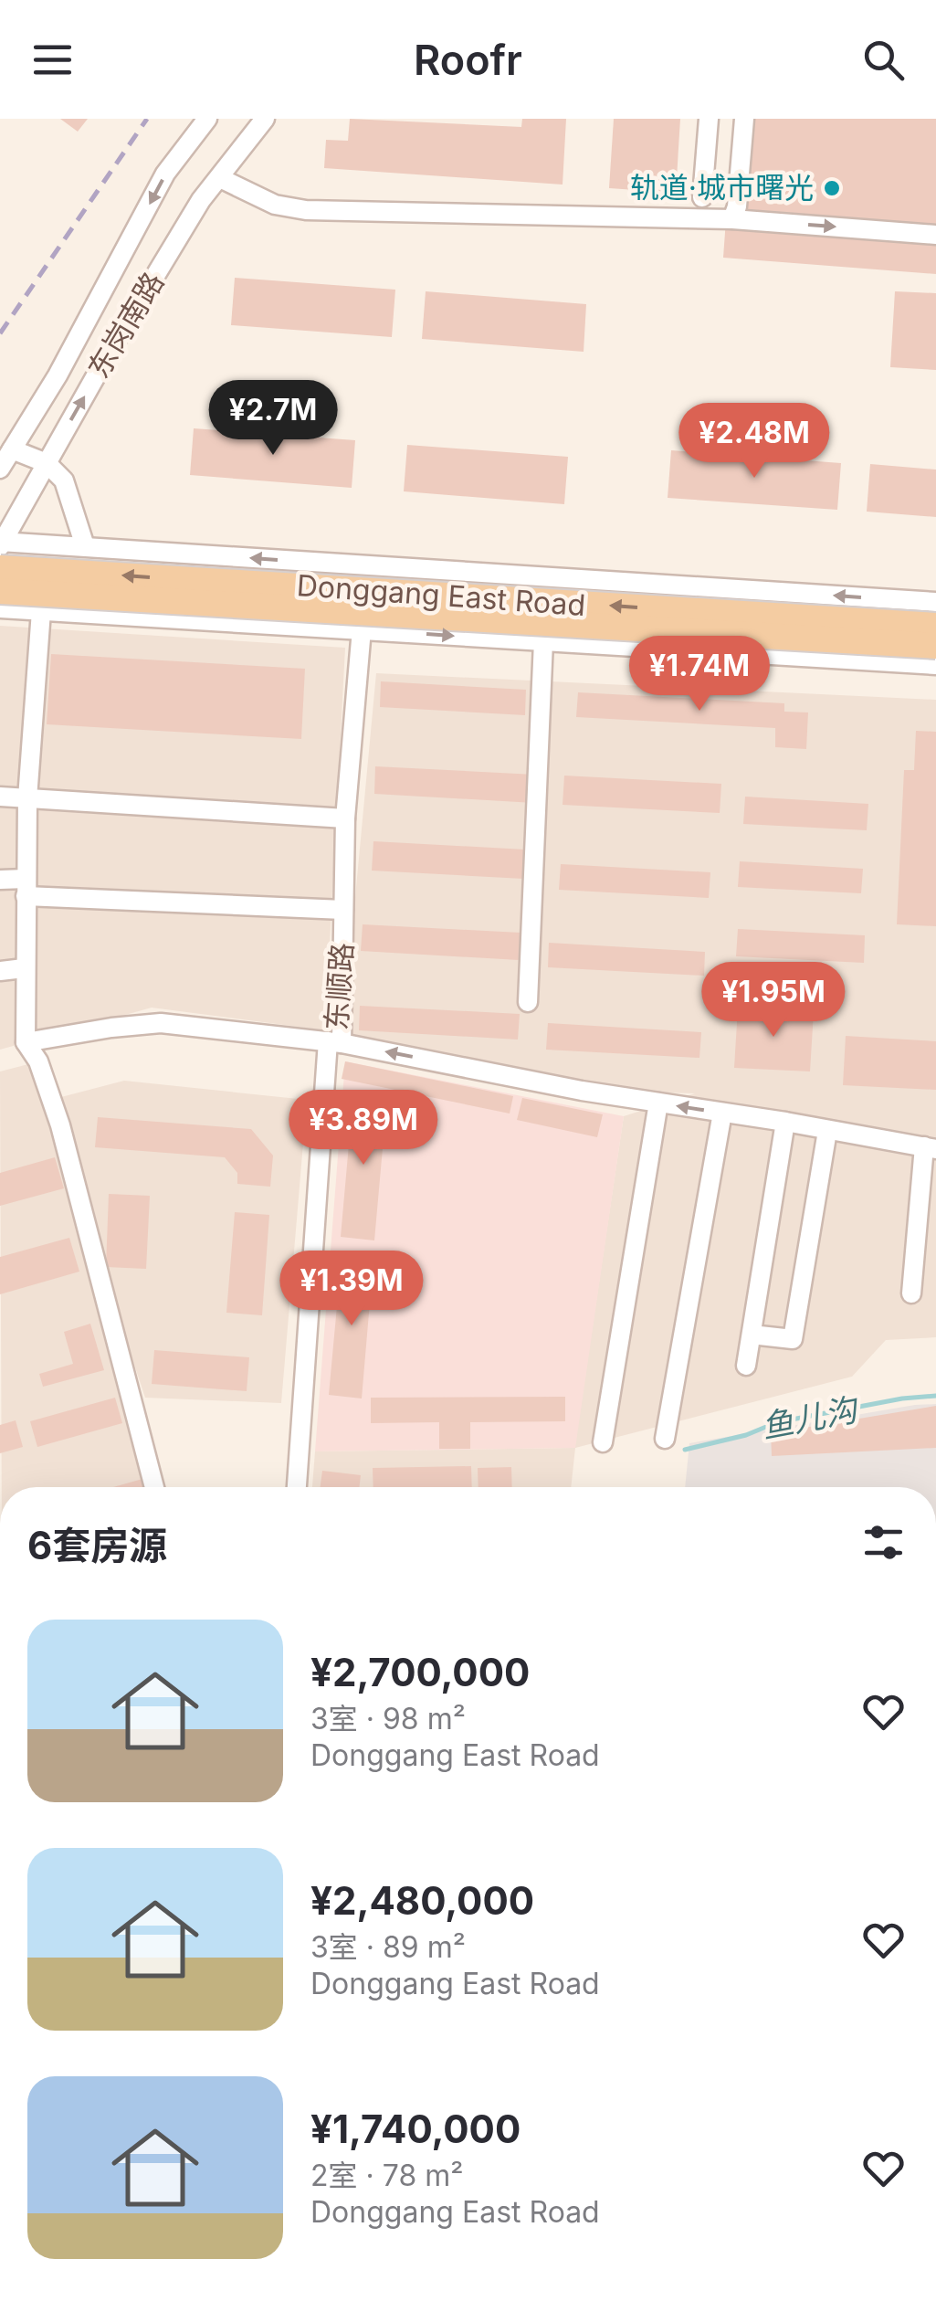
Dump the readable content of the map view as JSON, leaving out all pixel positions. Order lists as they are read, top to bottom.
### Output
{
  "streets": {
    "main road": ["Donggang East Road"],
    "street": ["东岗南路", "东顺路"]
  },
  "water": ["鱼儿沟"],
  "places": ["轨道·城市曙光"],
  "page": {
    "header": "Roofr",
    "price": [
      "¥2.7M",
      "¥2.48M",
      "¥1.74M",
      "¥1.95M",
      "¥3.89M",
      "¥1.39M"
    ],
    "heading": "6套房源",
    "list": [
      {
        "name": "¥2,700,000",
        "note": "3室 · 98 m² · Donggang East Road"
      },
      {
        "name": "¥2,480,000",
        "note": "3室 · 89 m² · Donggang East Road"
      },
      {
        "name": "¥1,740,000",
        "note": "2室 · 78 m² · Donggang East Road"
      }
    ]
  }
}
